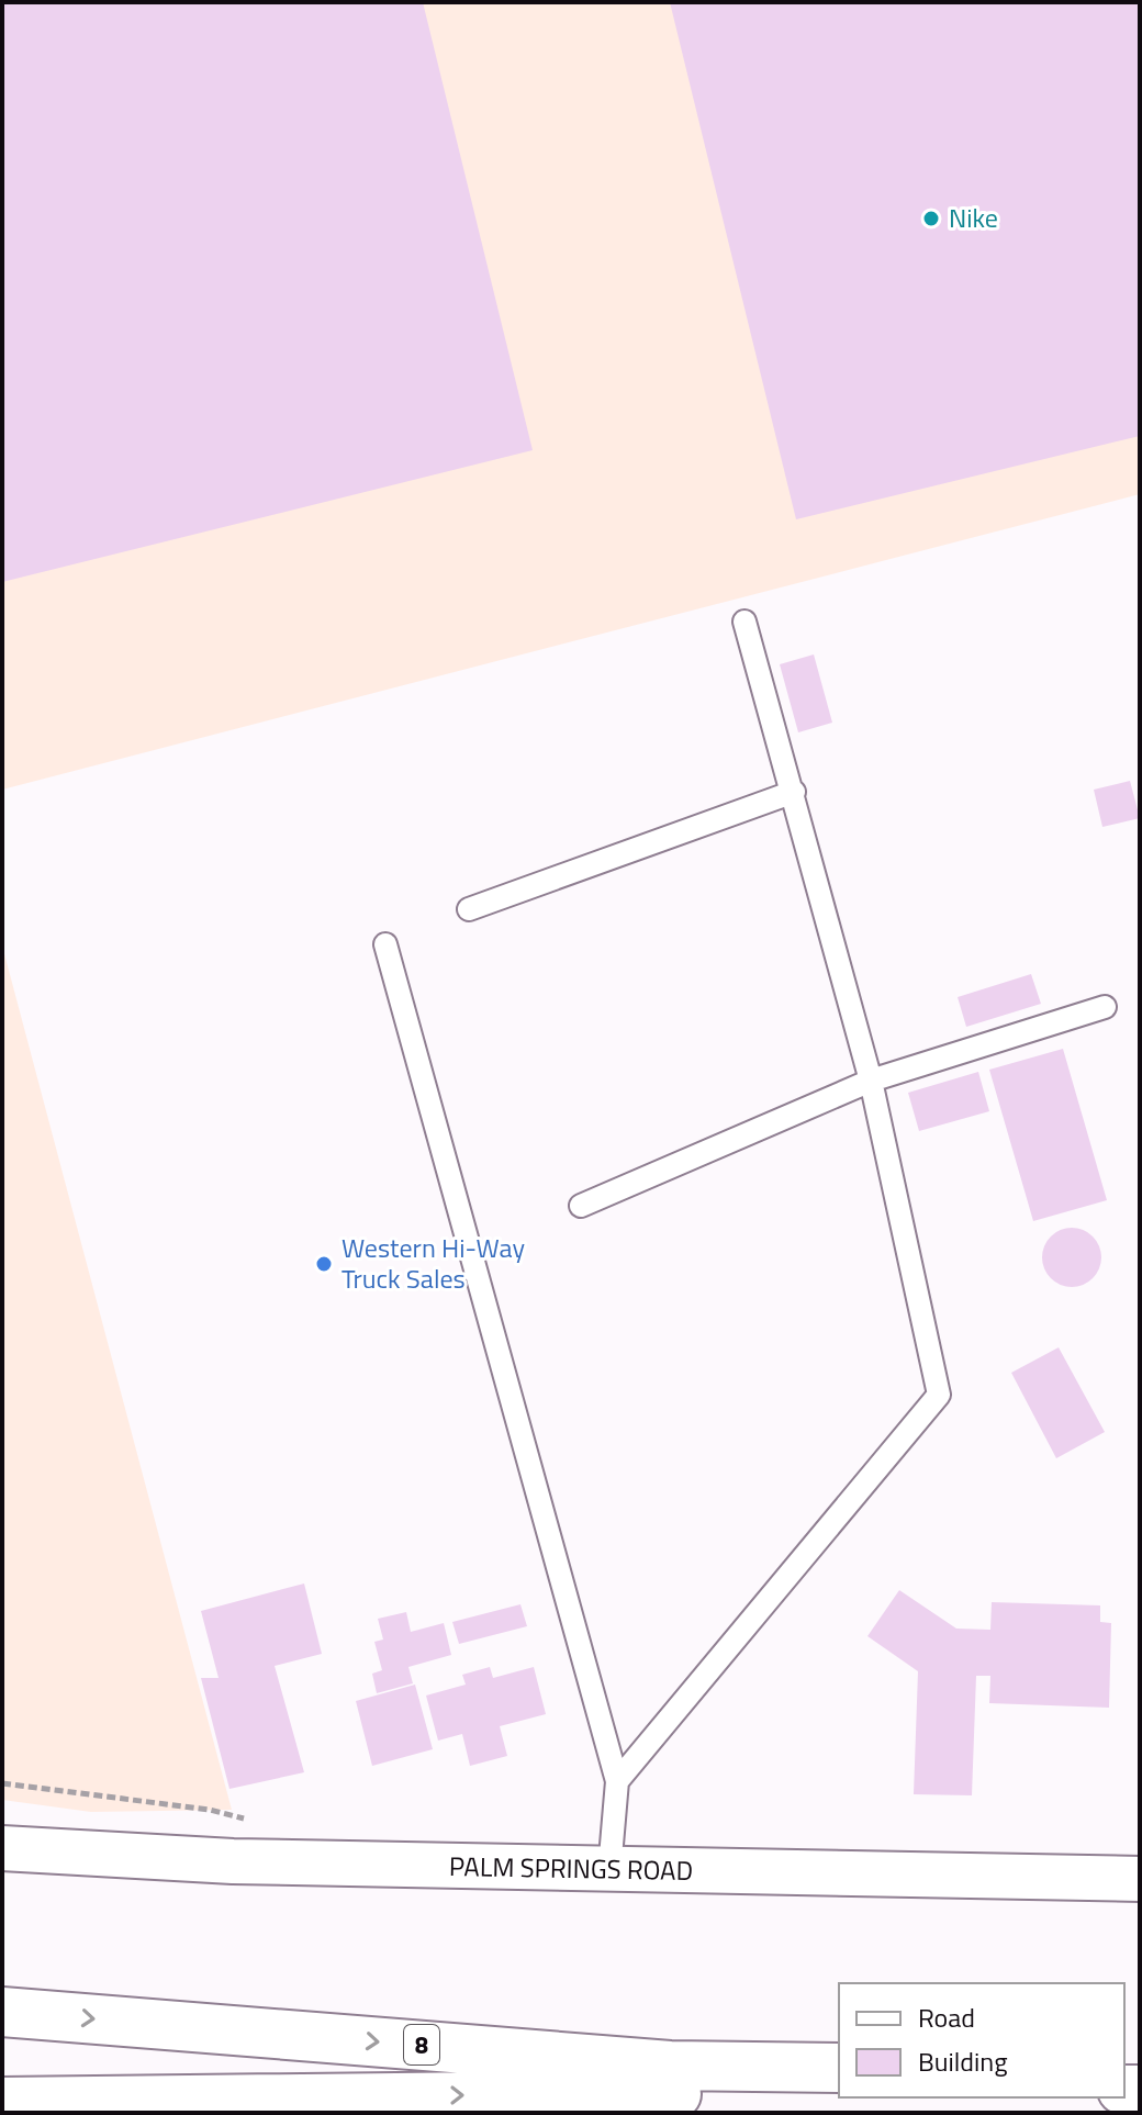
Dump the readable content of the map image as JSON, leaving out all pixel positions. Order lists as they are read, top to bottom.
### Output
{
  "streets": {
    "highway": ["8"],
    "street": ["PALM SPRINGS ROAD"]
  },
  "places": ["Nike", "Western Hi-Way Truck Sales"],
  "legend": ["Road", "Building"]
}
